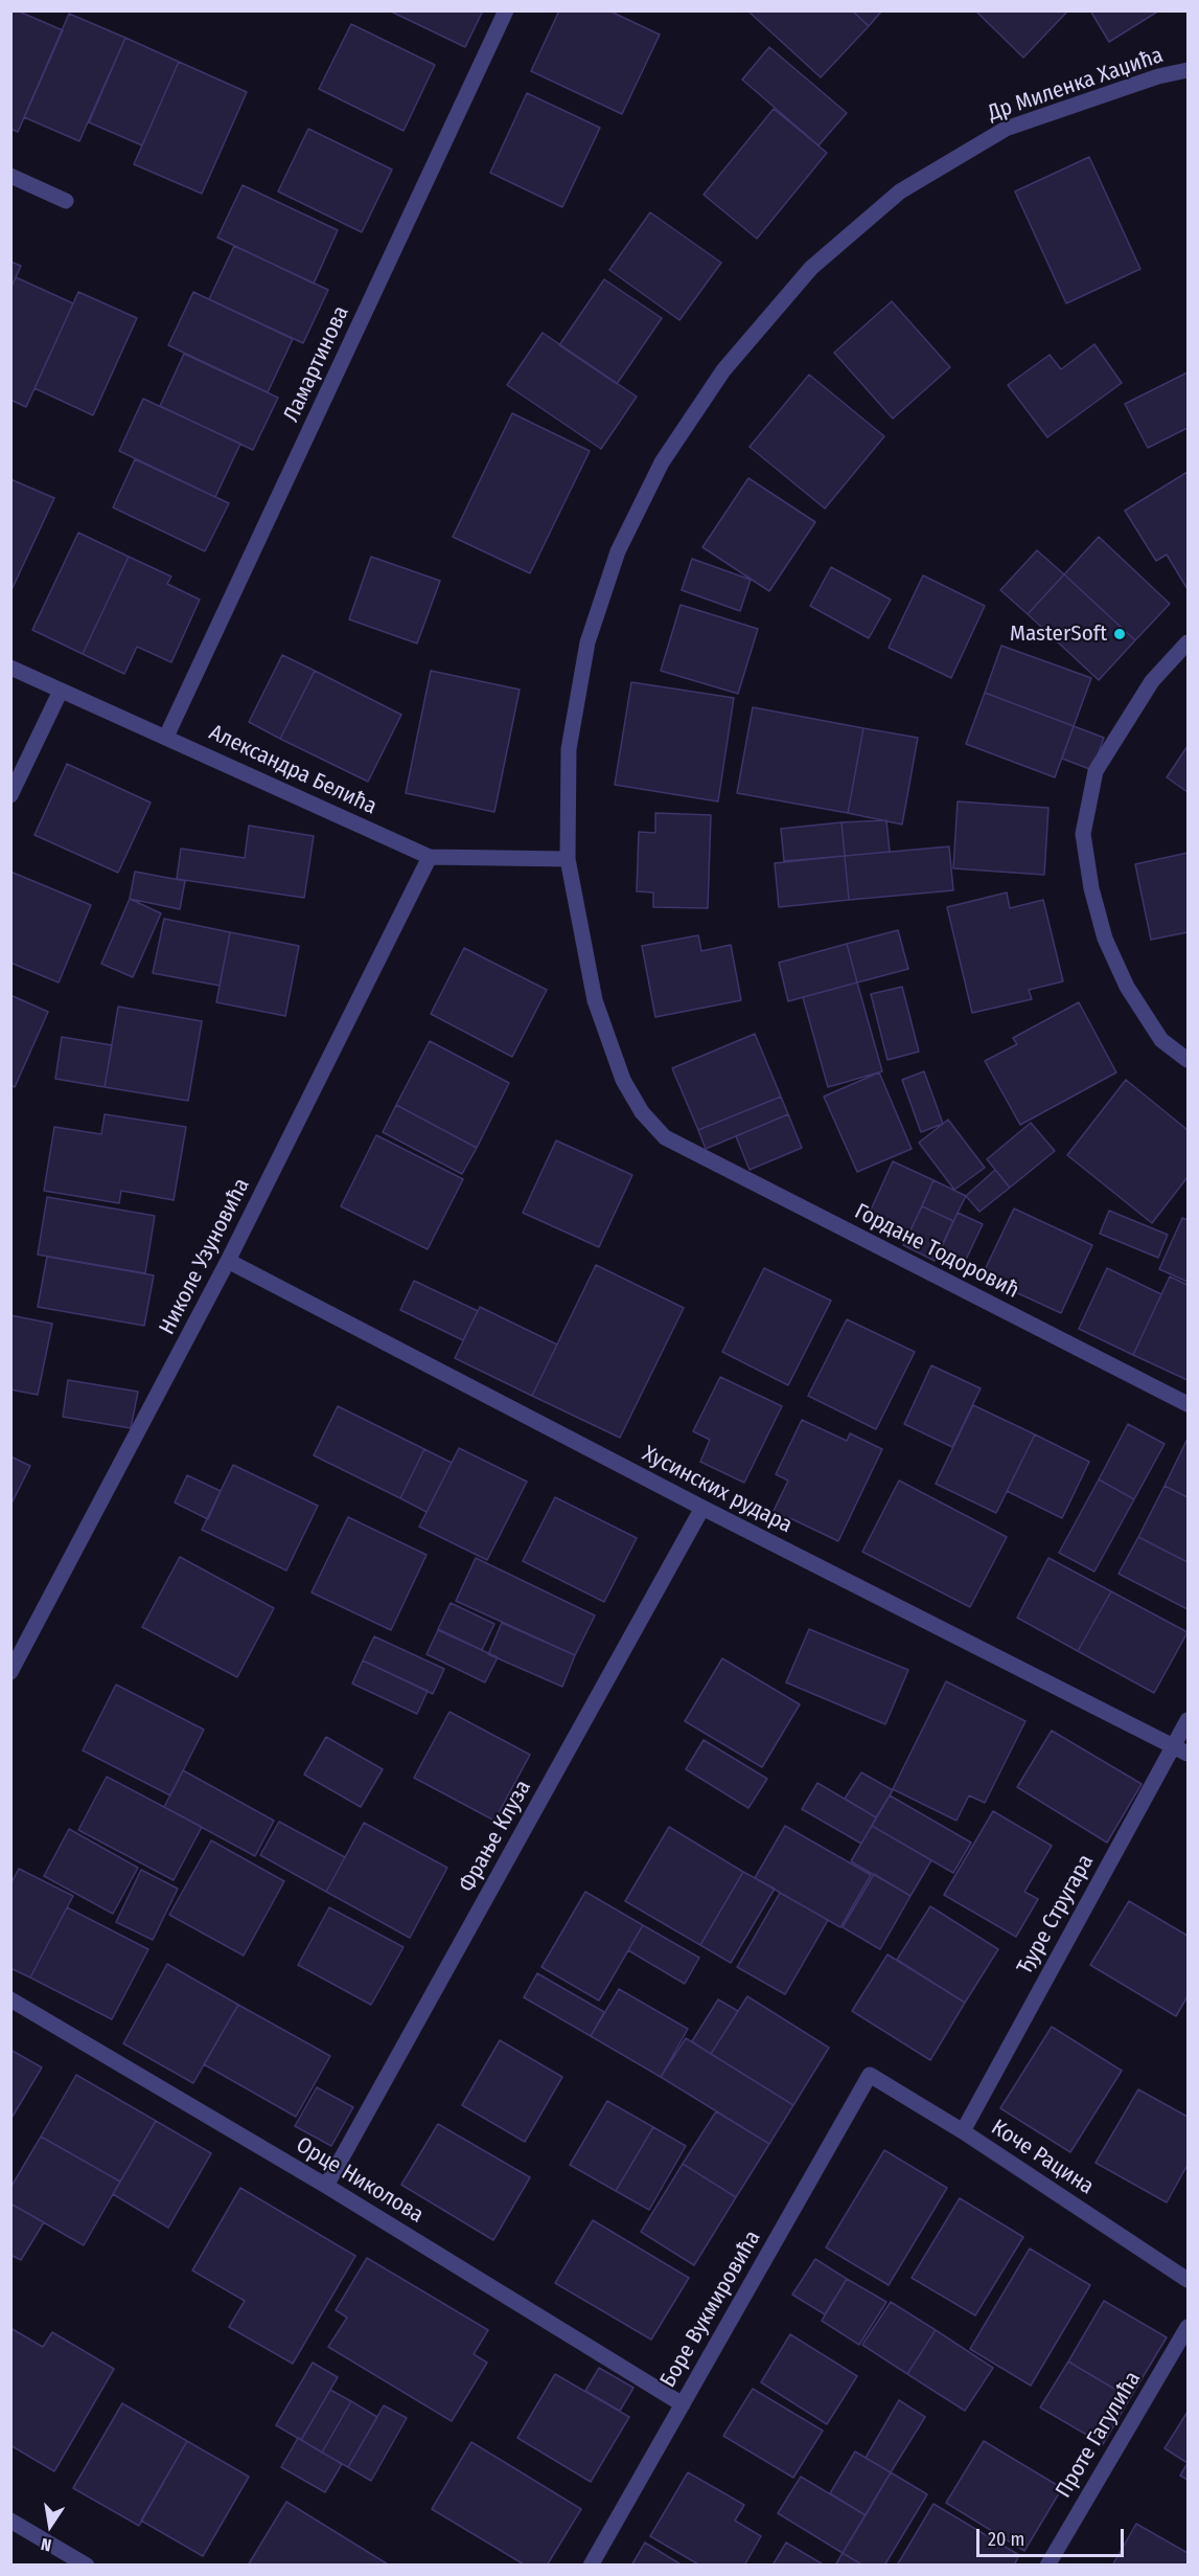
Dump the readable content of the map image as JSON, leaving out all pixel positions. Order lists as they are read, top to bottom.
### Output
{
  "streets": {
    "street": [
      "Др Миленка Хаџића",
      "Ламартинова",
      "Александра Белића",
      "Гордане Тодоровић",
      "Николе Узуновића",
      "Хусинских рудара",
      "Фрање Клуза",
      "Ђуре Стругара",
      "Коче Рацина",
      "Орце Николова",
      "Боре Вукмировића",
      "Проте Гагулића"
    ]
  },
  "crossings": [
    ["Др Миленка Хаџића", "Александра Белића"],
    ["Др Миленка Хаџића", "Гордане Тодоровић"],
    ["Ламартинова", "Александра Белића"],
    ["Александра Белића", "Николе Узуновића"],
    ["Николе Узуновића", "Хусинских рудара"],
    ["Хусинских рудара", "Фрање Клуза"],
    ["Хусинских рудара", "Ђуре Стругара"],
    ["Фрање Клуза", "Орце Николова"],
    ["Ђуре Стругара", "Коче Рацина"],
    ["Коче Рацина", "Боре Вукмировића"],
    ["Орце Николова", "Боре Вукмировића"]
  ],
  "places": ["MasterSoft"],
  "scale_bar": "20 m",
  "north": "bottom"
}
